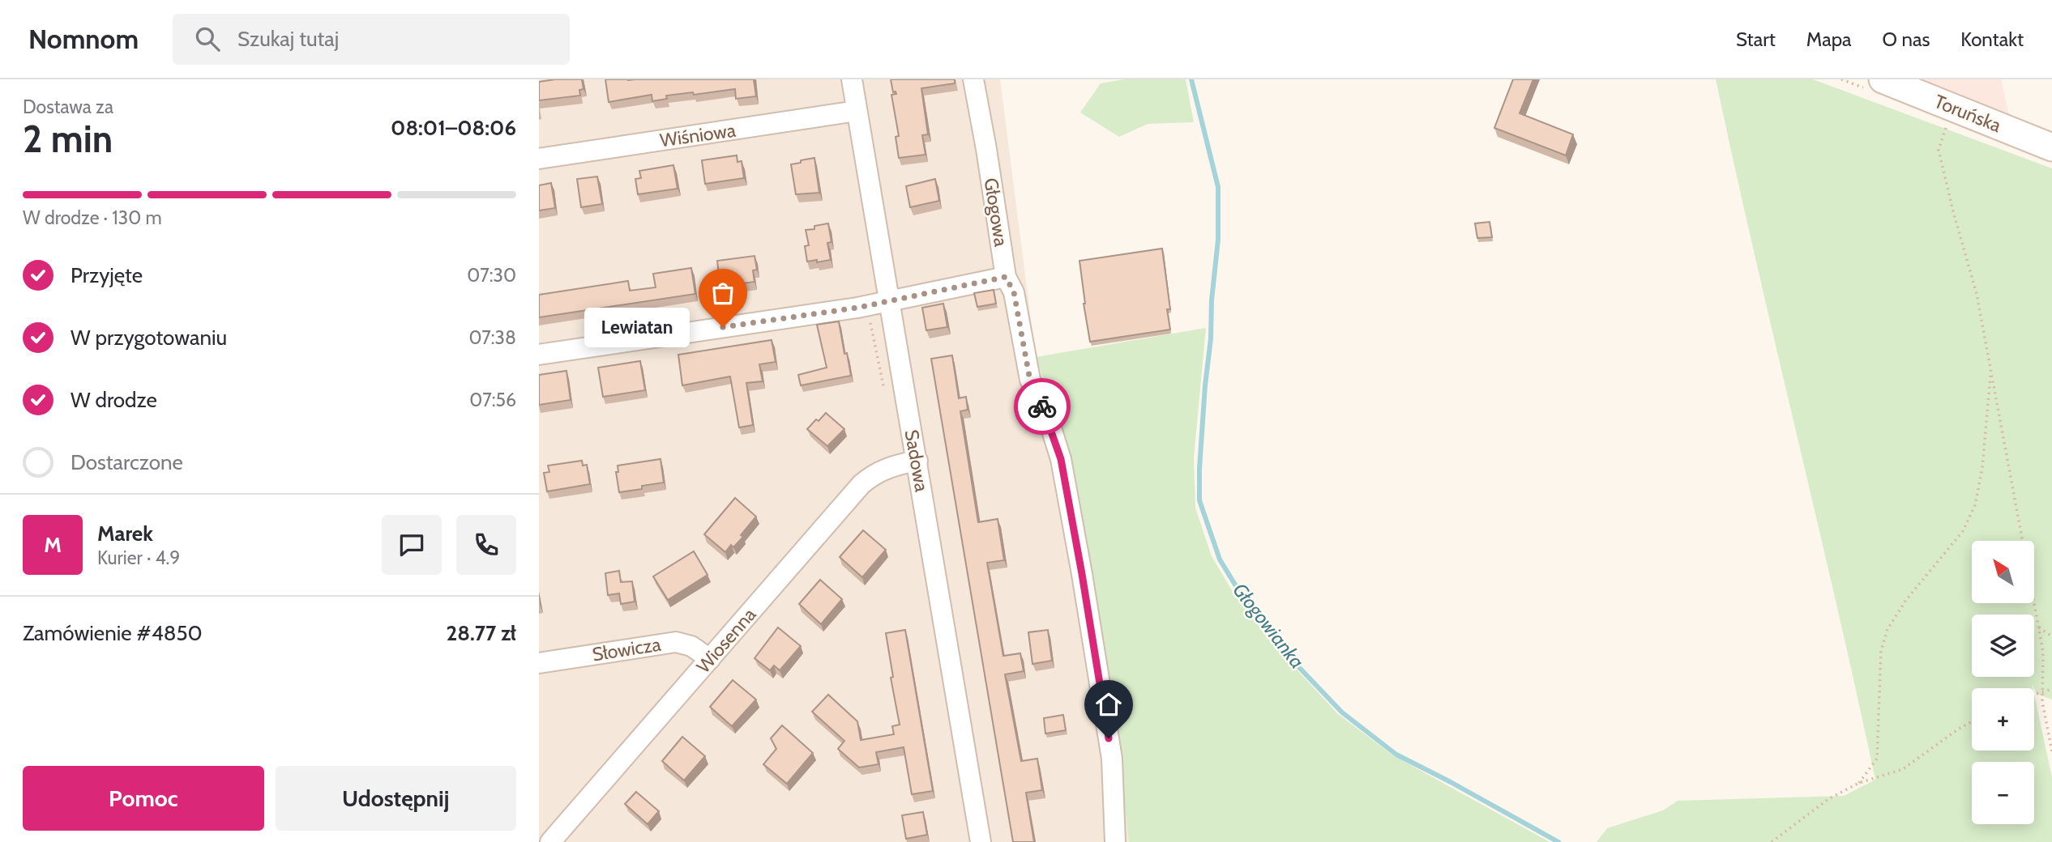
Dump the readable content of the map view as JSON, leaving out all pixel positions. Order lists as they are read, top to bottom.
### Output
{
  "streets": {
    "street": [
      "Toruńska",
      "Wiśniowa",
      "Głogowa",
      "Sadowa",
      "Wiosenna",
      "Słowicza"
    ]
  },
  "crossings": [
    ["Wiśniowa", "Sadowa"],
    ["Sadowa", "Wiosenna"],
    ["Wiosenna", "Słowicza"]
  ],
  "water": ["Głogowianka"],
  "places": ["Lewiatan"],
  "north": "top left",
  "page": {
    "header": "Nomnom",
    "search": "Szukaj tutaj",
    "nav": [
      "Start",
      "Mapa",
      "O nas",
      "Kontakt"
    ],
    "heading": ["2 min", "Dostawa za", "08:01–08:06"],
    "panel": [
      "Marek",
      "Kurier · 4.9",
      "Zamówienie #4850",
      "28.77 zł"
    ],
    "bar": "W drodze · 130 m",
    "list": [
      ["Przyjęte", "07:30"],
      ["W przygotowaniu", "07:38"],
      ["W drodze", "07:56"],
      "Dostarczone"
    ],
    "bubble": "Lewiatan",
    "round": "M",
    "map_buttons": ["+", "−"],
    "buttons": ["Pomoc", "Udostępnij"]
  }
}
